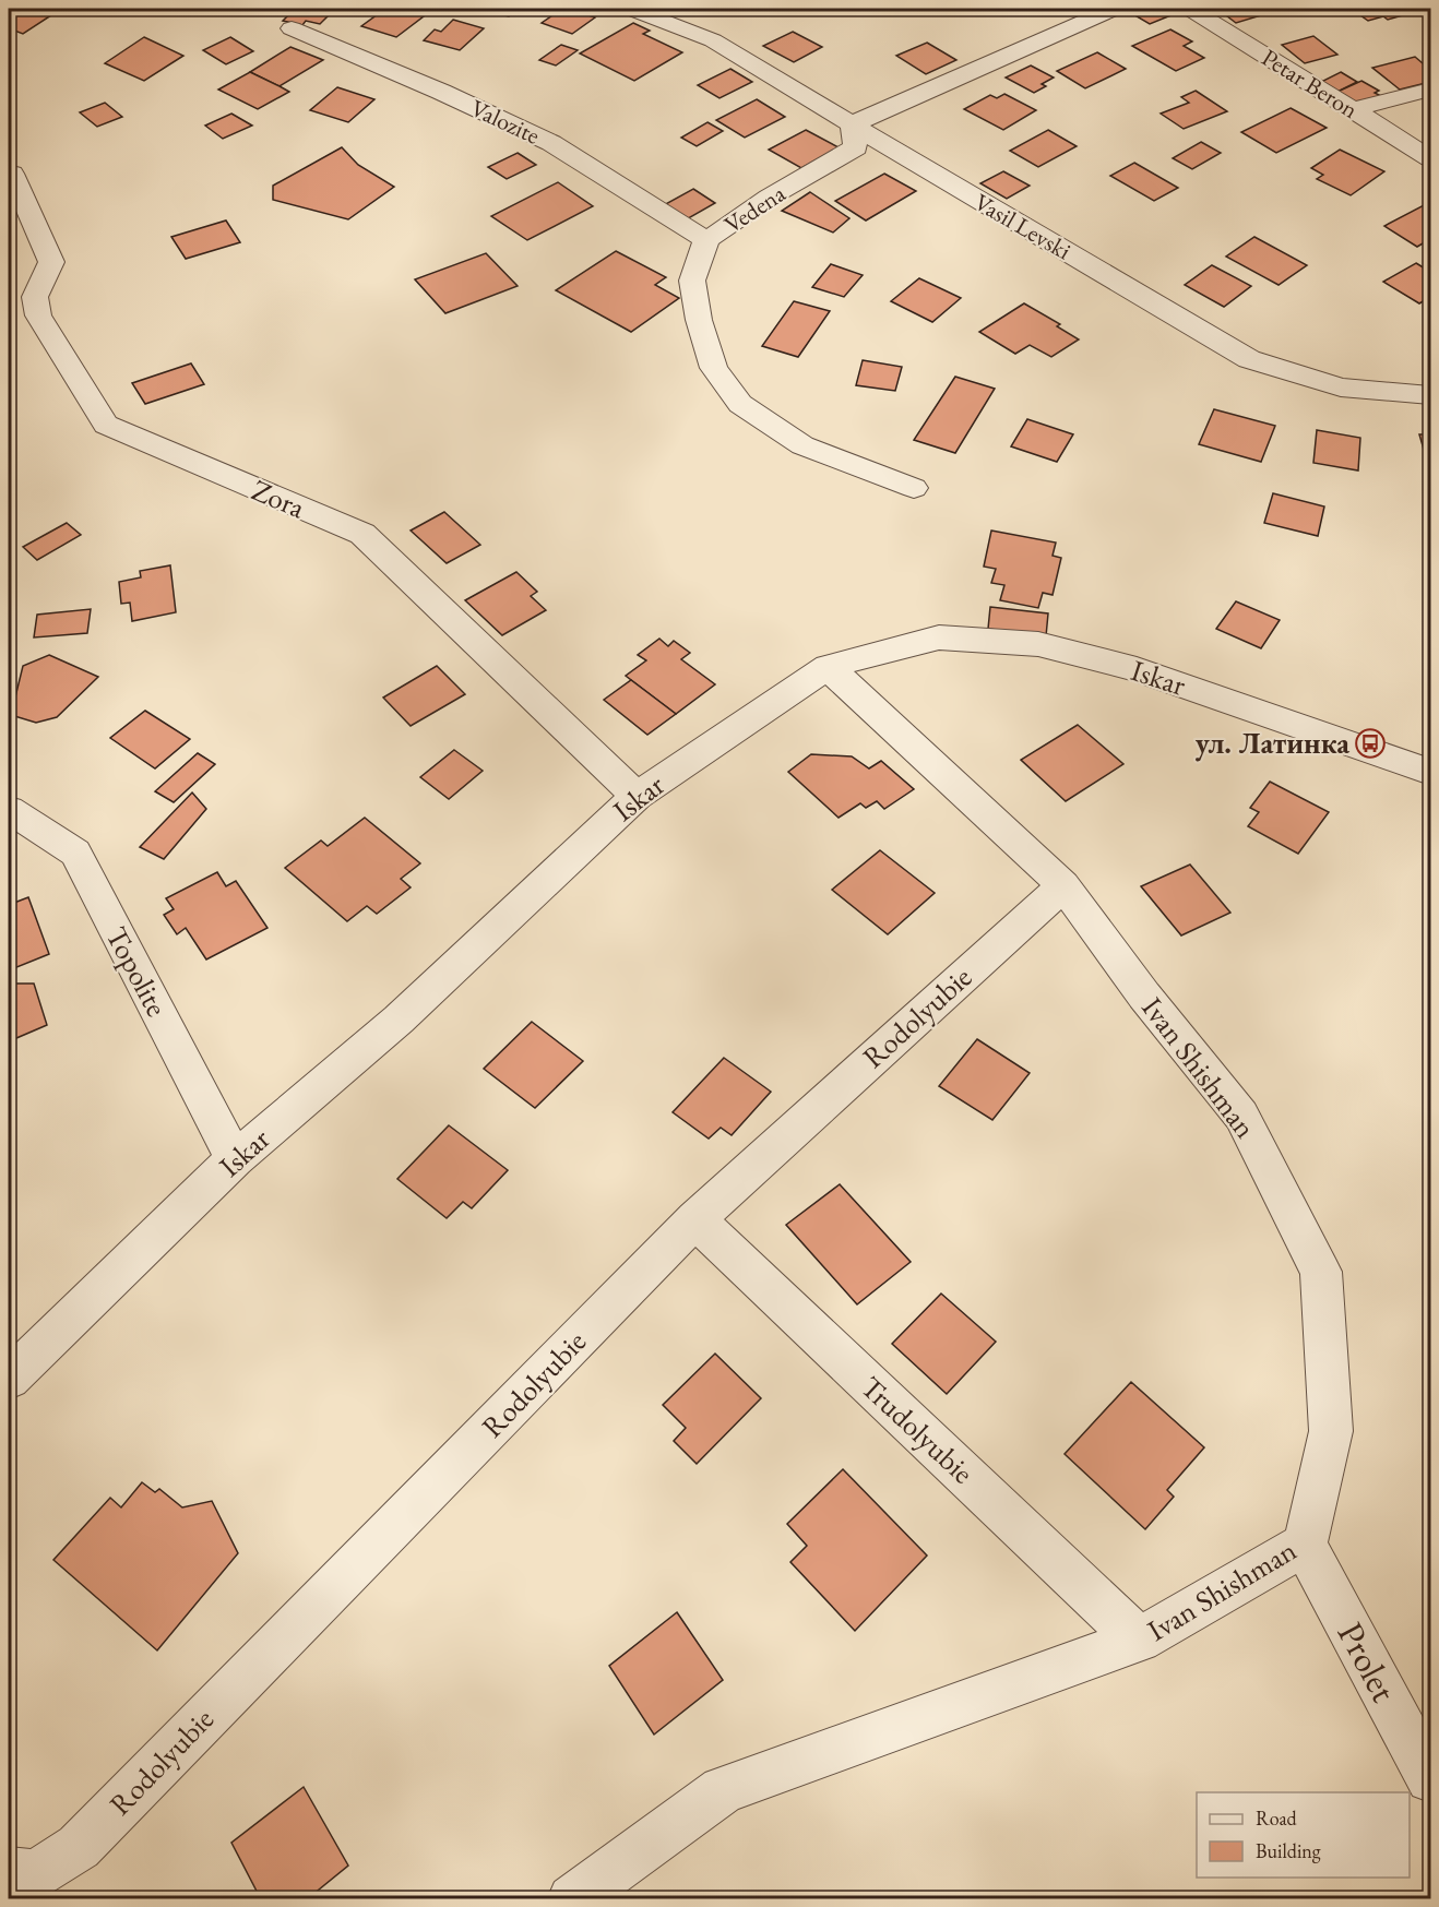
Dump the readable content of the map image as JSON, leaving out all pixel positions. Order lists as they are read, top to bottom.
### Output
{
  "streets": {
    "street": [
      "Petar Beron",
      "Valozite",
      "Vedena",
      "Vasil Levski",
      "Zora",
      "Iskar",
      "Topolite",
      "Rodolyubie",
      "Ivan Shishman",
      "Trudolyubie",
      "Prolet"
    ]
  },
  "crossings": [
    ["Valozite", "Vedena"],
    ["Vedena", "Vasil Levski"],
    ["Zora", "Iskar"],
    ["Iskar", "Topolite"],
    ["Iskar", "Ivan Shishman"],
    ["Rodolyubie", "Ivan Shishman"],
    ["Rodolyubie", "Trudolyubie"],
    ["Ivan Shishman", "Trudolyubie"],
    ["Ivan Shishman", "Prolet"]
  ],
  "places": {
    "bus stop": ["ул. Латинка"]
  },
  "legend": ["Road", "Building"]
}
